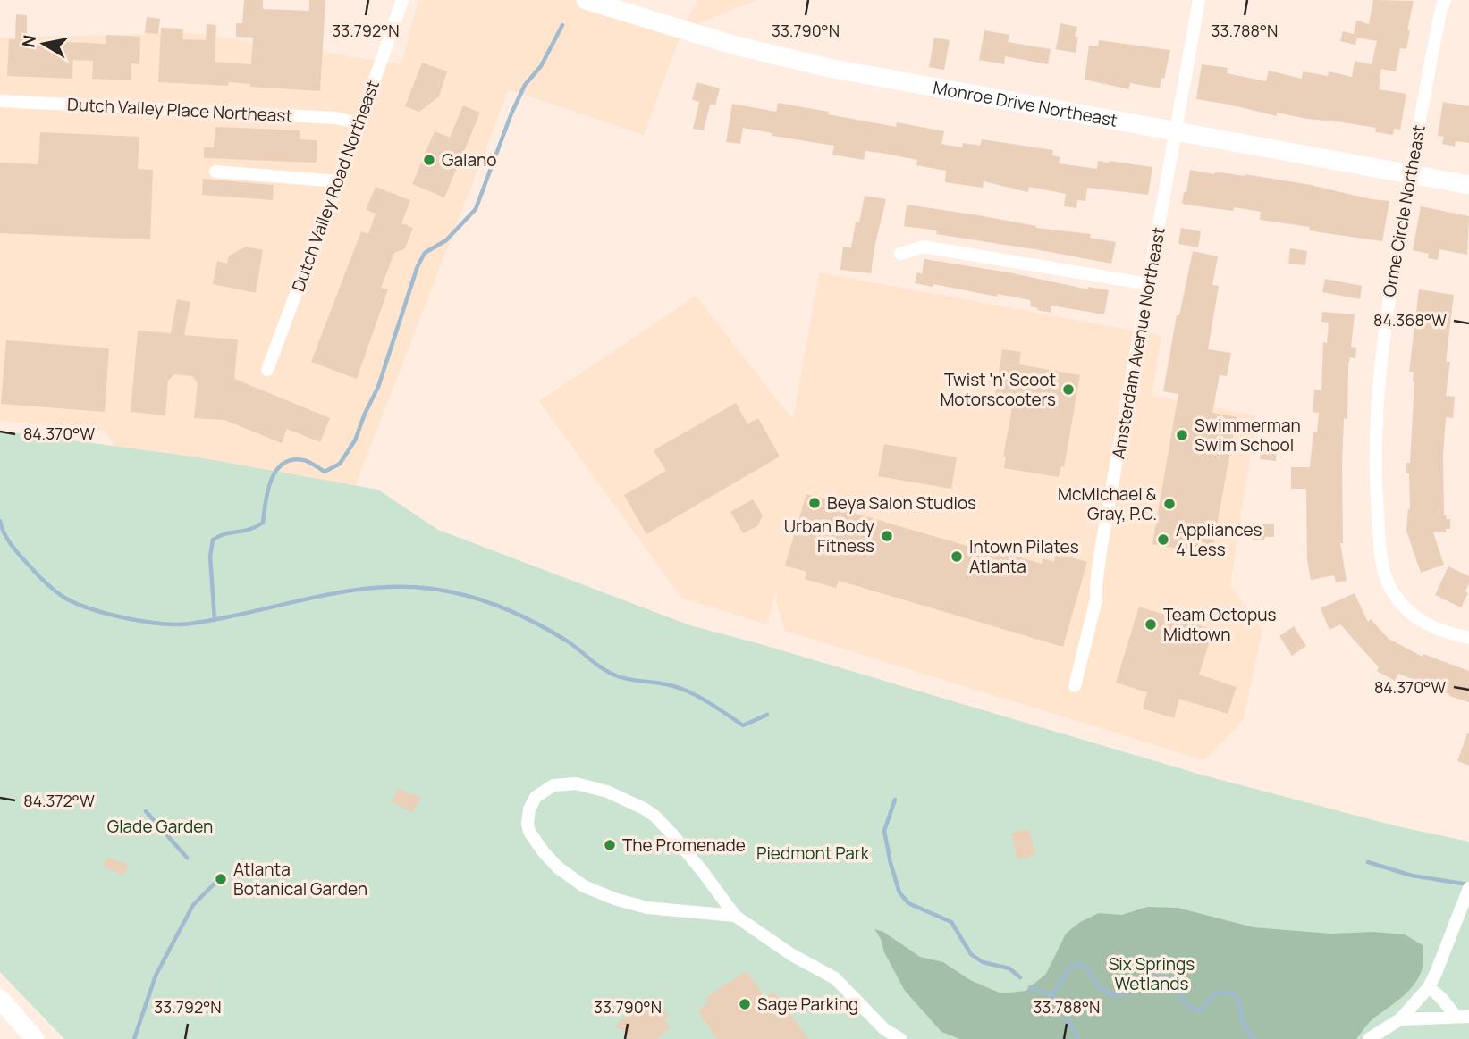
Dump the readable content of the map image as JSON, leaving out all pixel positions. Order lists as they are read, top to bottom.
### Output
{
  "streets": {
    "main road": ["Monroe Drive Northeast"],
    "street": [
      "Dutch Valley Place Northeast",
      "Dutch Valley Road Northeast",
      "Orme Circle Northeast",
      "Amsterdam Avenue Northeast"
    ]
  },
  "crossings": [
    ["Monroe Drive Northeast", "Orme Circle Northeast"],
    ["Monroe Drive Northeast", "Amsterdam Avenue Northeast"],
    ["Dutch Valley Place Northeast", "Dutch Valley Road Northeast"]
  ],
  "parks": ["Glade Garden", "Piedmont Park", "Six Springs Wetlands"],
  "places": [
    "Galano",
    "Twist 'n' Scoot Motorscooters",
    "Swimmerman Swim School",
    "Beya Salon Studios",
    "McMichael & Gray, P.C.",
    "Urban Body Fitness",
    "Appliances 4 Less",
    "Intown Pilates Atlanta",
    "Team Octopus Midtown",
    "The Promenade",
    "Atlanta Botanical Garden",
    "Sage Parking"
  ],
  "north": "left",
  "coordinates": [
    "33.792°N",
    "33.790°N",
    "33.788°N",
    "84.368°W",
    "84.370°W",
    "84.372°W"
  ]
}
